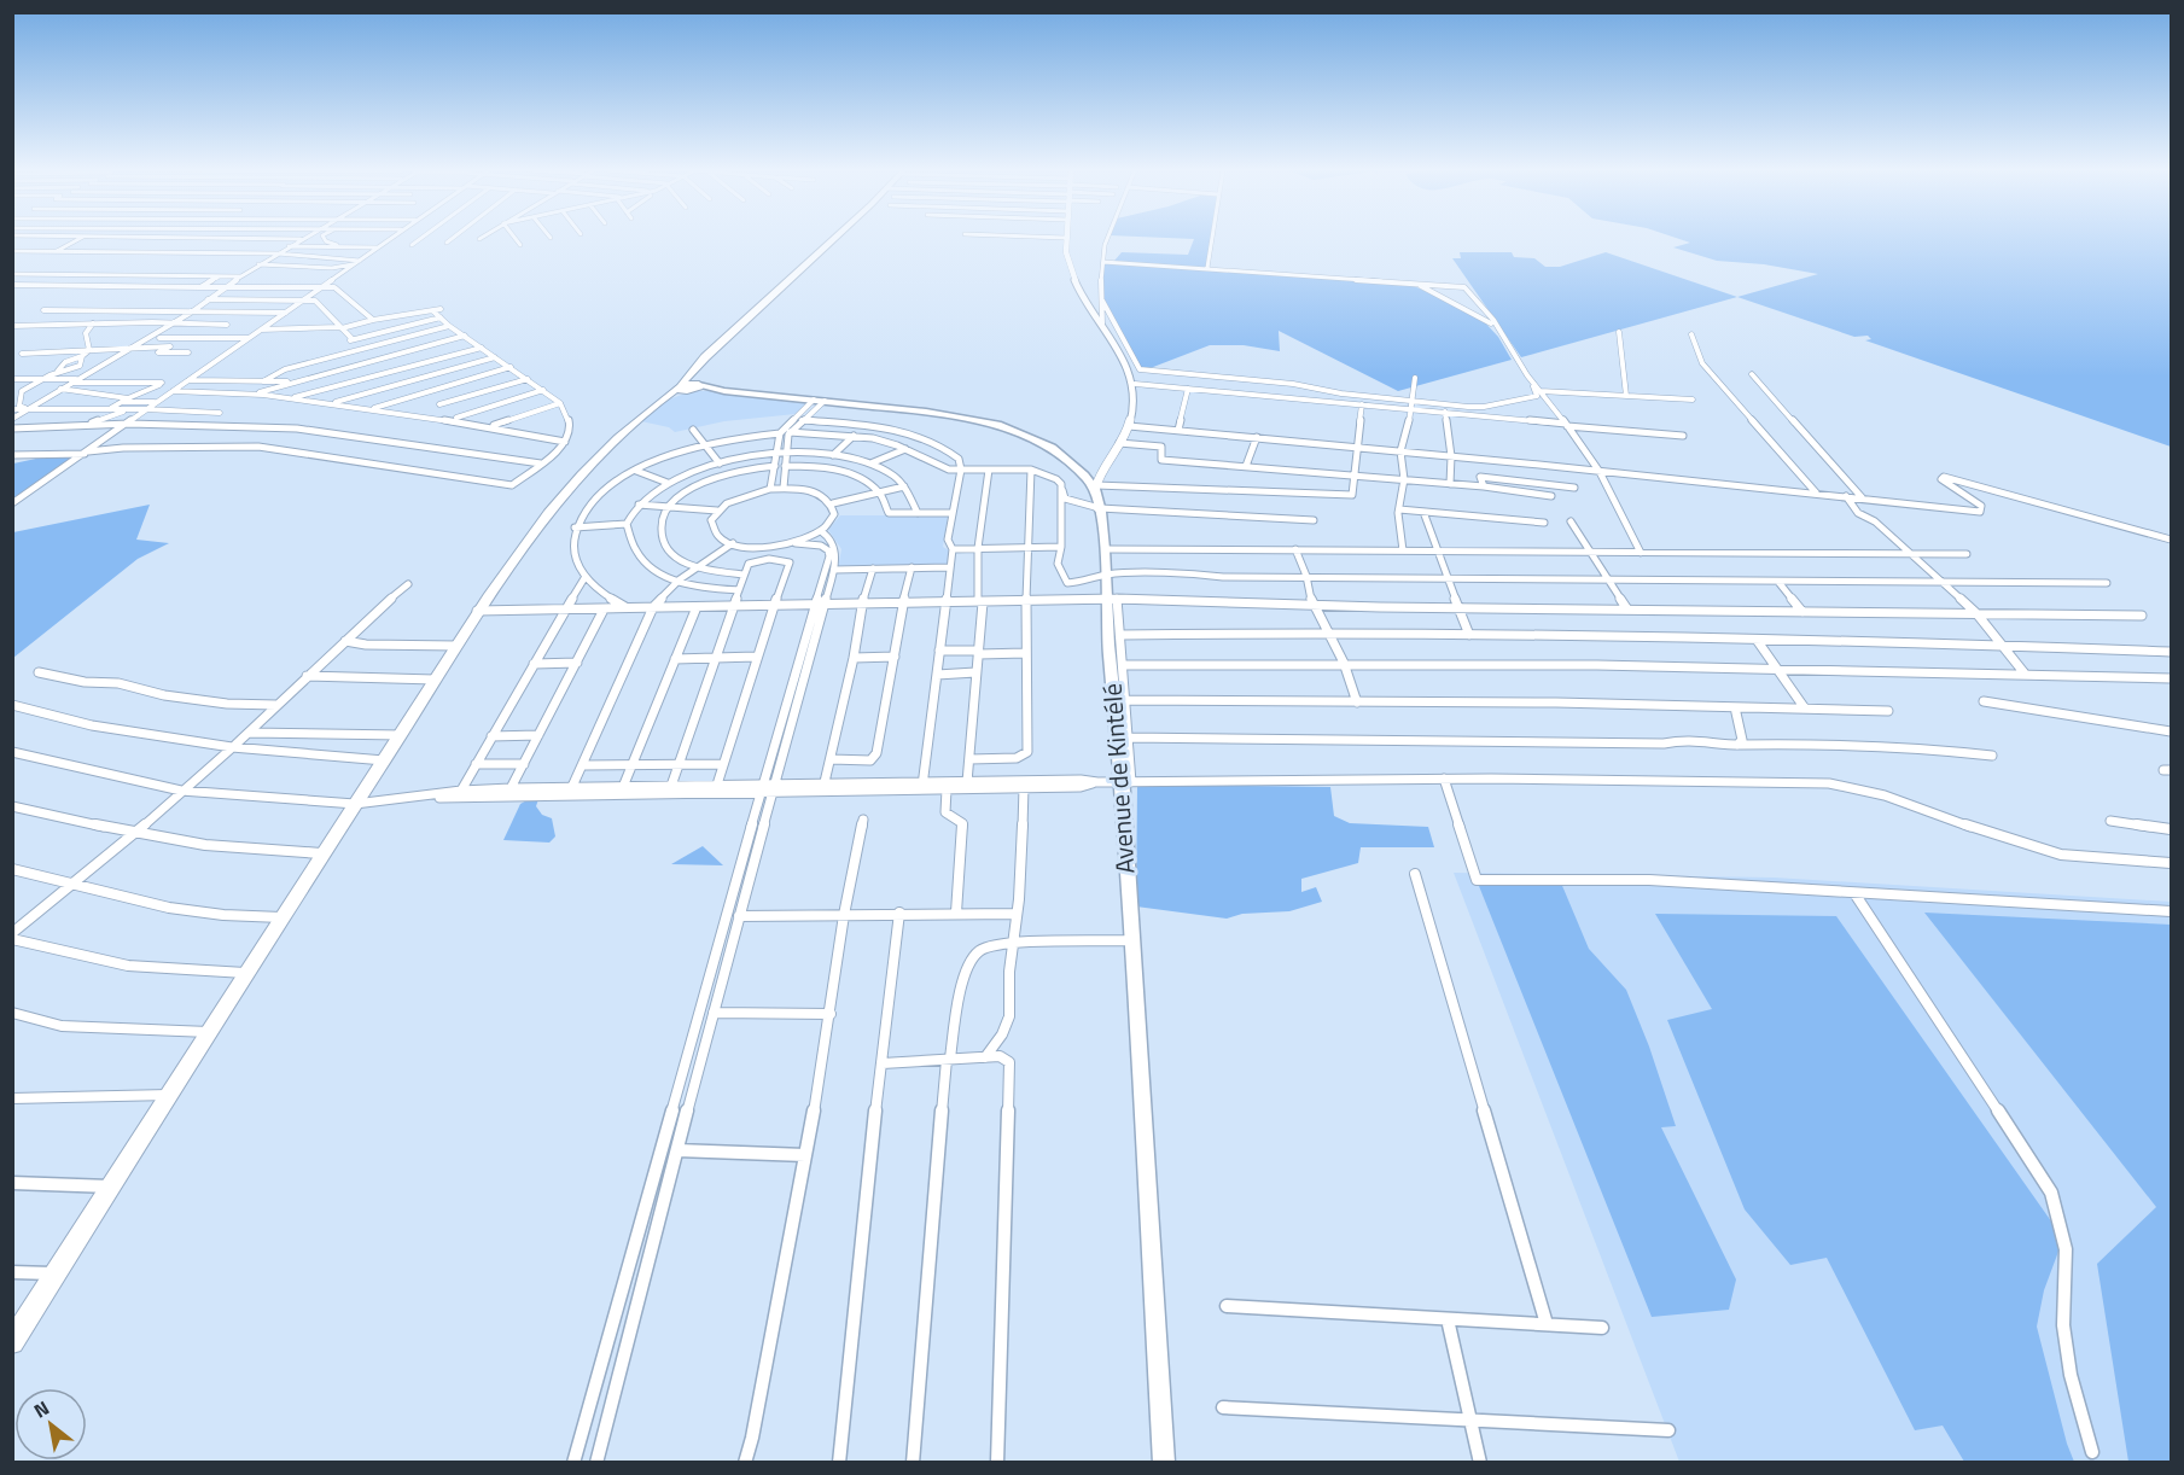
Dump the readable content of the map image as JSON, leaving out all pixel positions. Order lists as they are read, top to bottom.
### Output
{
  "streets": {
    "main road": ["Avenue de Kintélé"]
  },
  "north": "top left"
}
